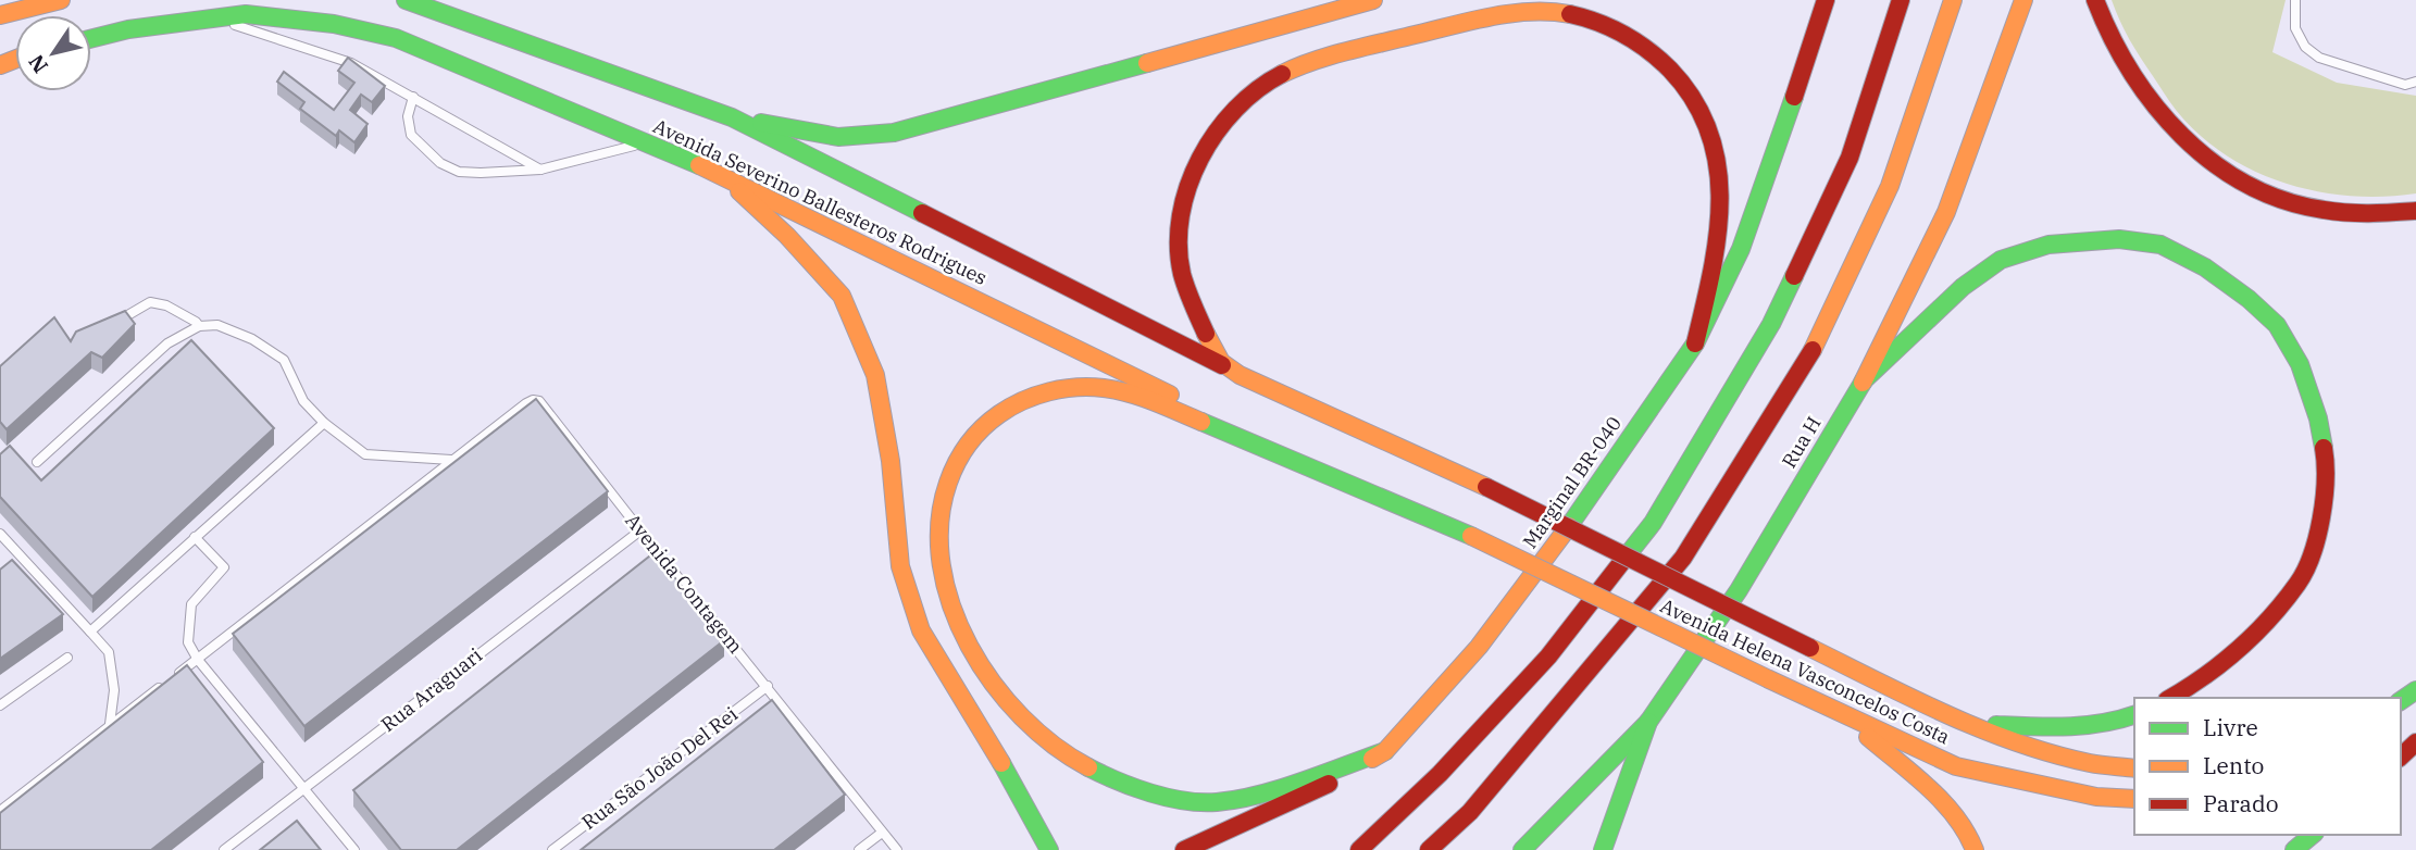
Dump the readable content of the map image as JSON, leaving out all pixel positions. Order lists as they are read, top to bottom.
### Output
{
  "streets": {
    "main road": [
      "Avenida Severino Ballesteros Rodrigues",
      "Rua H",
      "Marginal BR-040",
      "Avenida Helena Vasconcelos Costa"
    ],
    "lane": ["Avenida Contagem", "Rua Araguari", "Rua São João Del Rei"]
  },
  "crossings": [
    ["Avenida Severino Ballesteros Rodrigues", "Avenida Helena Vasconcelos Costa"],
    ["Avenida Contagem", "Rua Araguari"],
    ["Avenida Contagem", "Rua São João Del Rei"]
  ],
  "legend": ["Livre", "Lento", "Parado"],
  "north": "bottom left"
}
